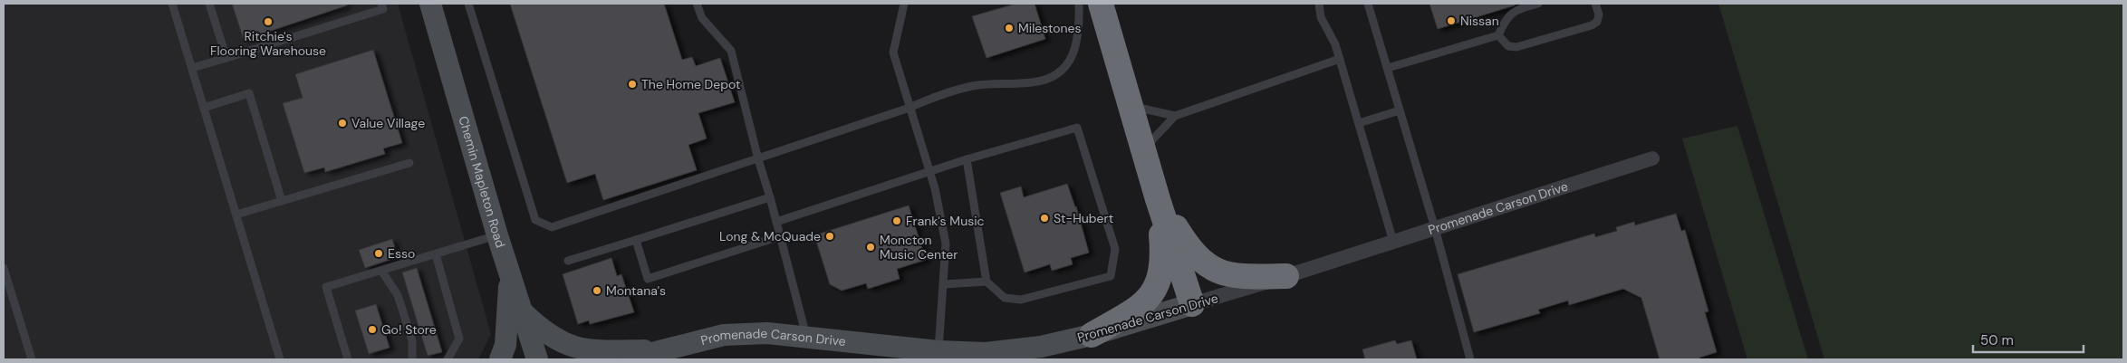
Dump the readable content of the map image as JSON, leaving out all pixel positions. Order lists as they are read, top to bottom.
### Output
{
  "streets": {
    "main road": ["Chemin Mapleton Road", "Promenade Carson Drive"]
  },
  "places": [
    "Nissan",
    "Ritchie's Flooring Warehouse",
    "Milestones",
    "The Home Depot",
    "Value Village",
    "St-Hubert",
    "Frank's Music",
    "Long & McQuade",
    "Moncton Music Center",
    "Esso",
    "Montana's",
    "Go! Store"
  ],
  "scale_bar": "50 m"
}
